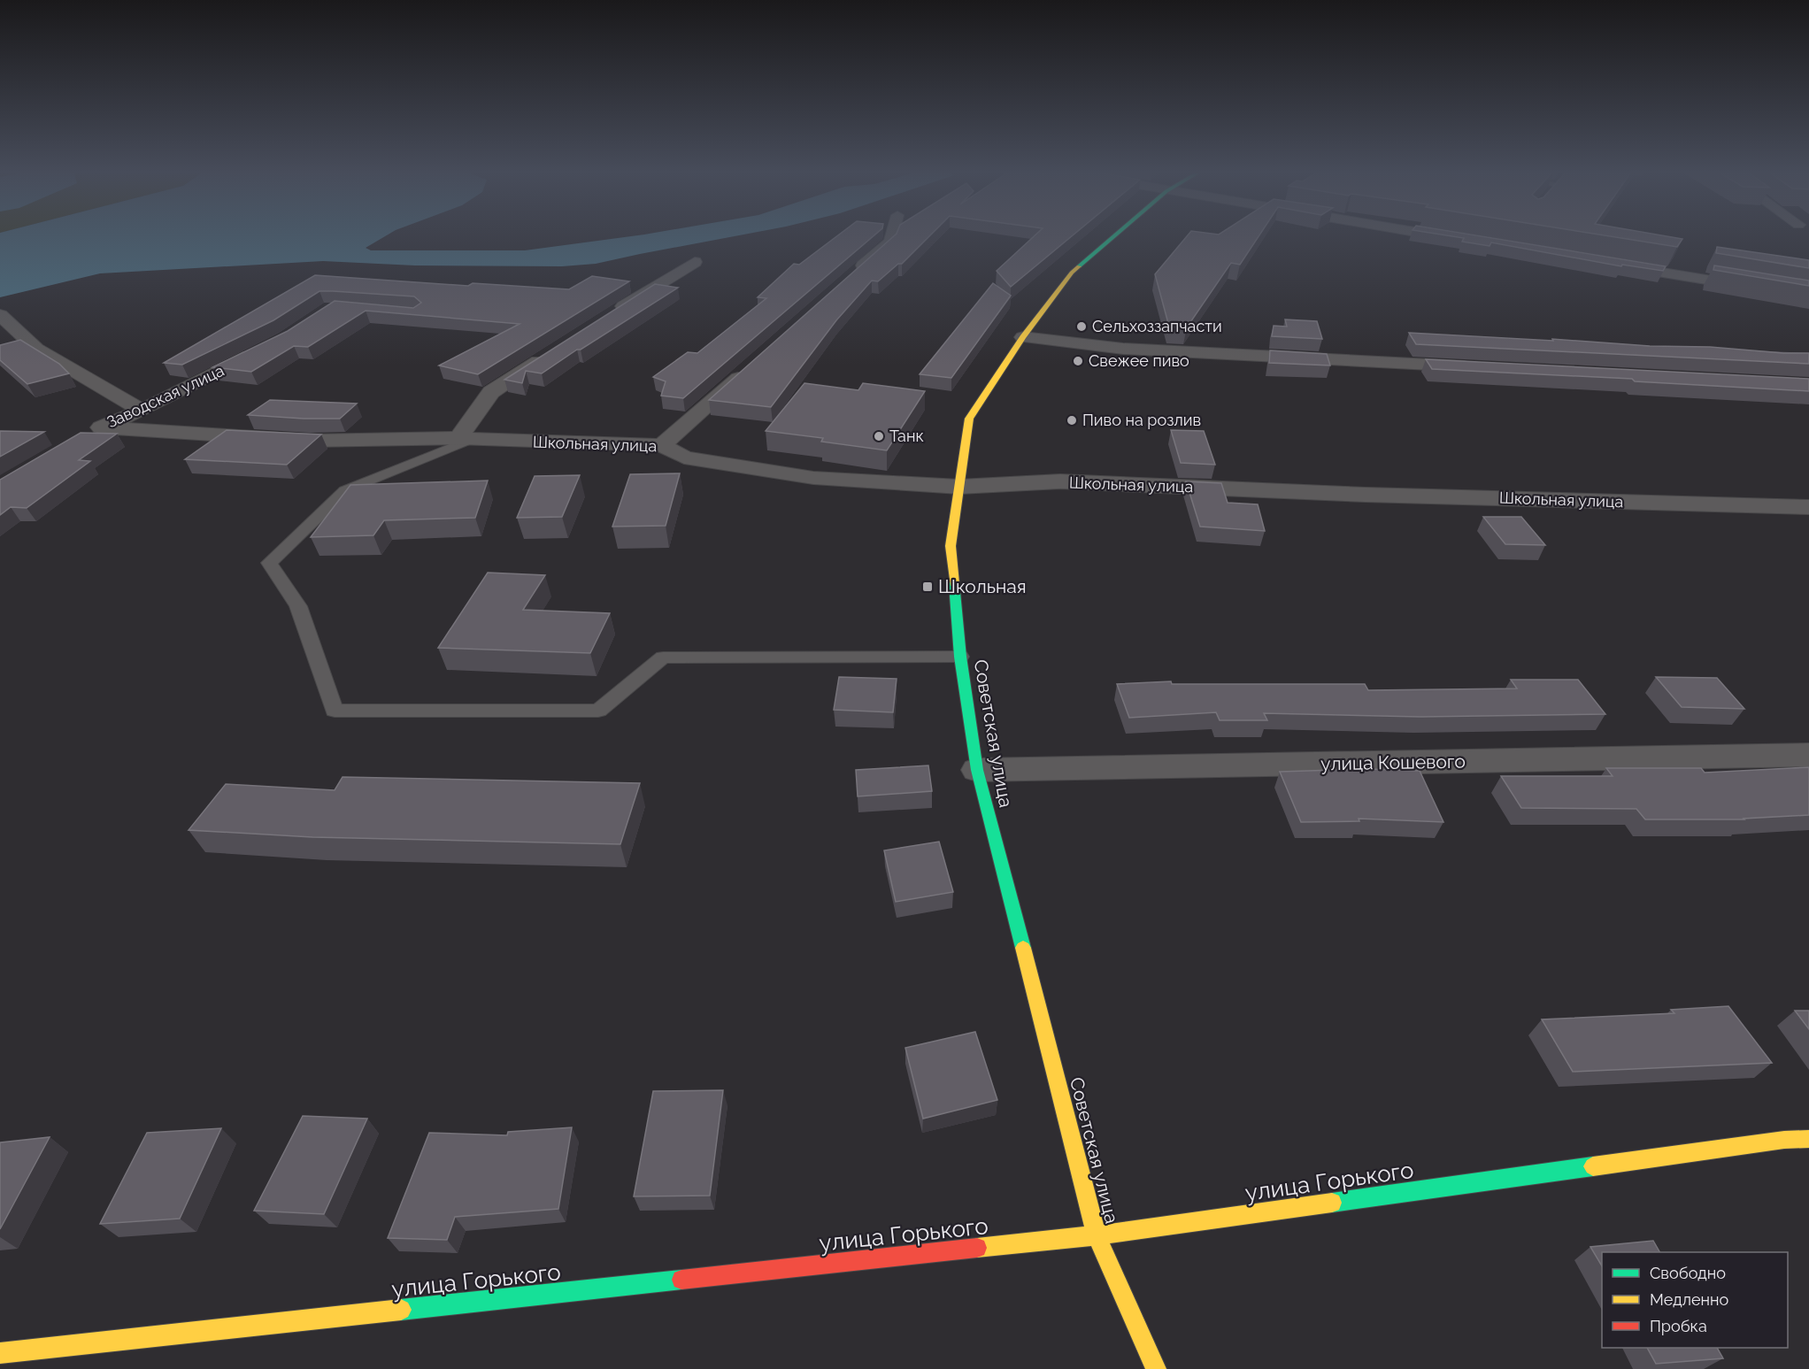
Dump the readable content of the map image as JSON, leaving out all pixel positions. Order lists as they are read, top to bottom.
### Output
{
  "streets": {
    "main road": ["Советская улица", "улица Горького"],
    "street": ["Заводская улица", "Школьная улица", "улица Кошевого"]
  },
  "crossings": [
    ["Заводская улица", "Школьная улица"],
    ["Школьная улица", "Советская улица"],
    ["Советская улица", "улица Кошевого"],
    ["Советская улица", "улица Горького"]
  ],
  "places": {
    "other": [
      "Сельхоззапчасти",
      "Свежее пиво",
      "Пиво на розлив",
      "Танк"
    ],
    "transit": ["Школьная"]
  },
  "legend": ["Свободно", "Медленно", "Пробка"]
}
